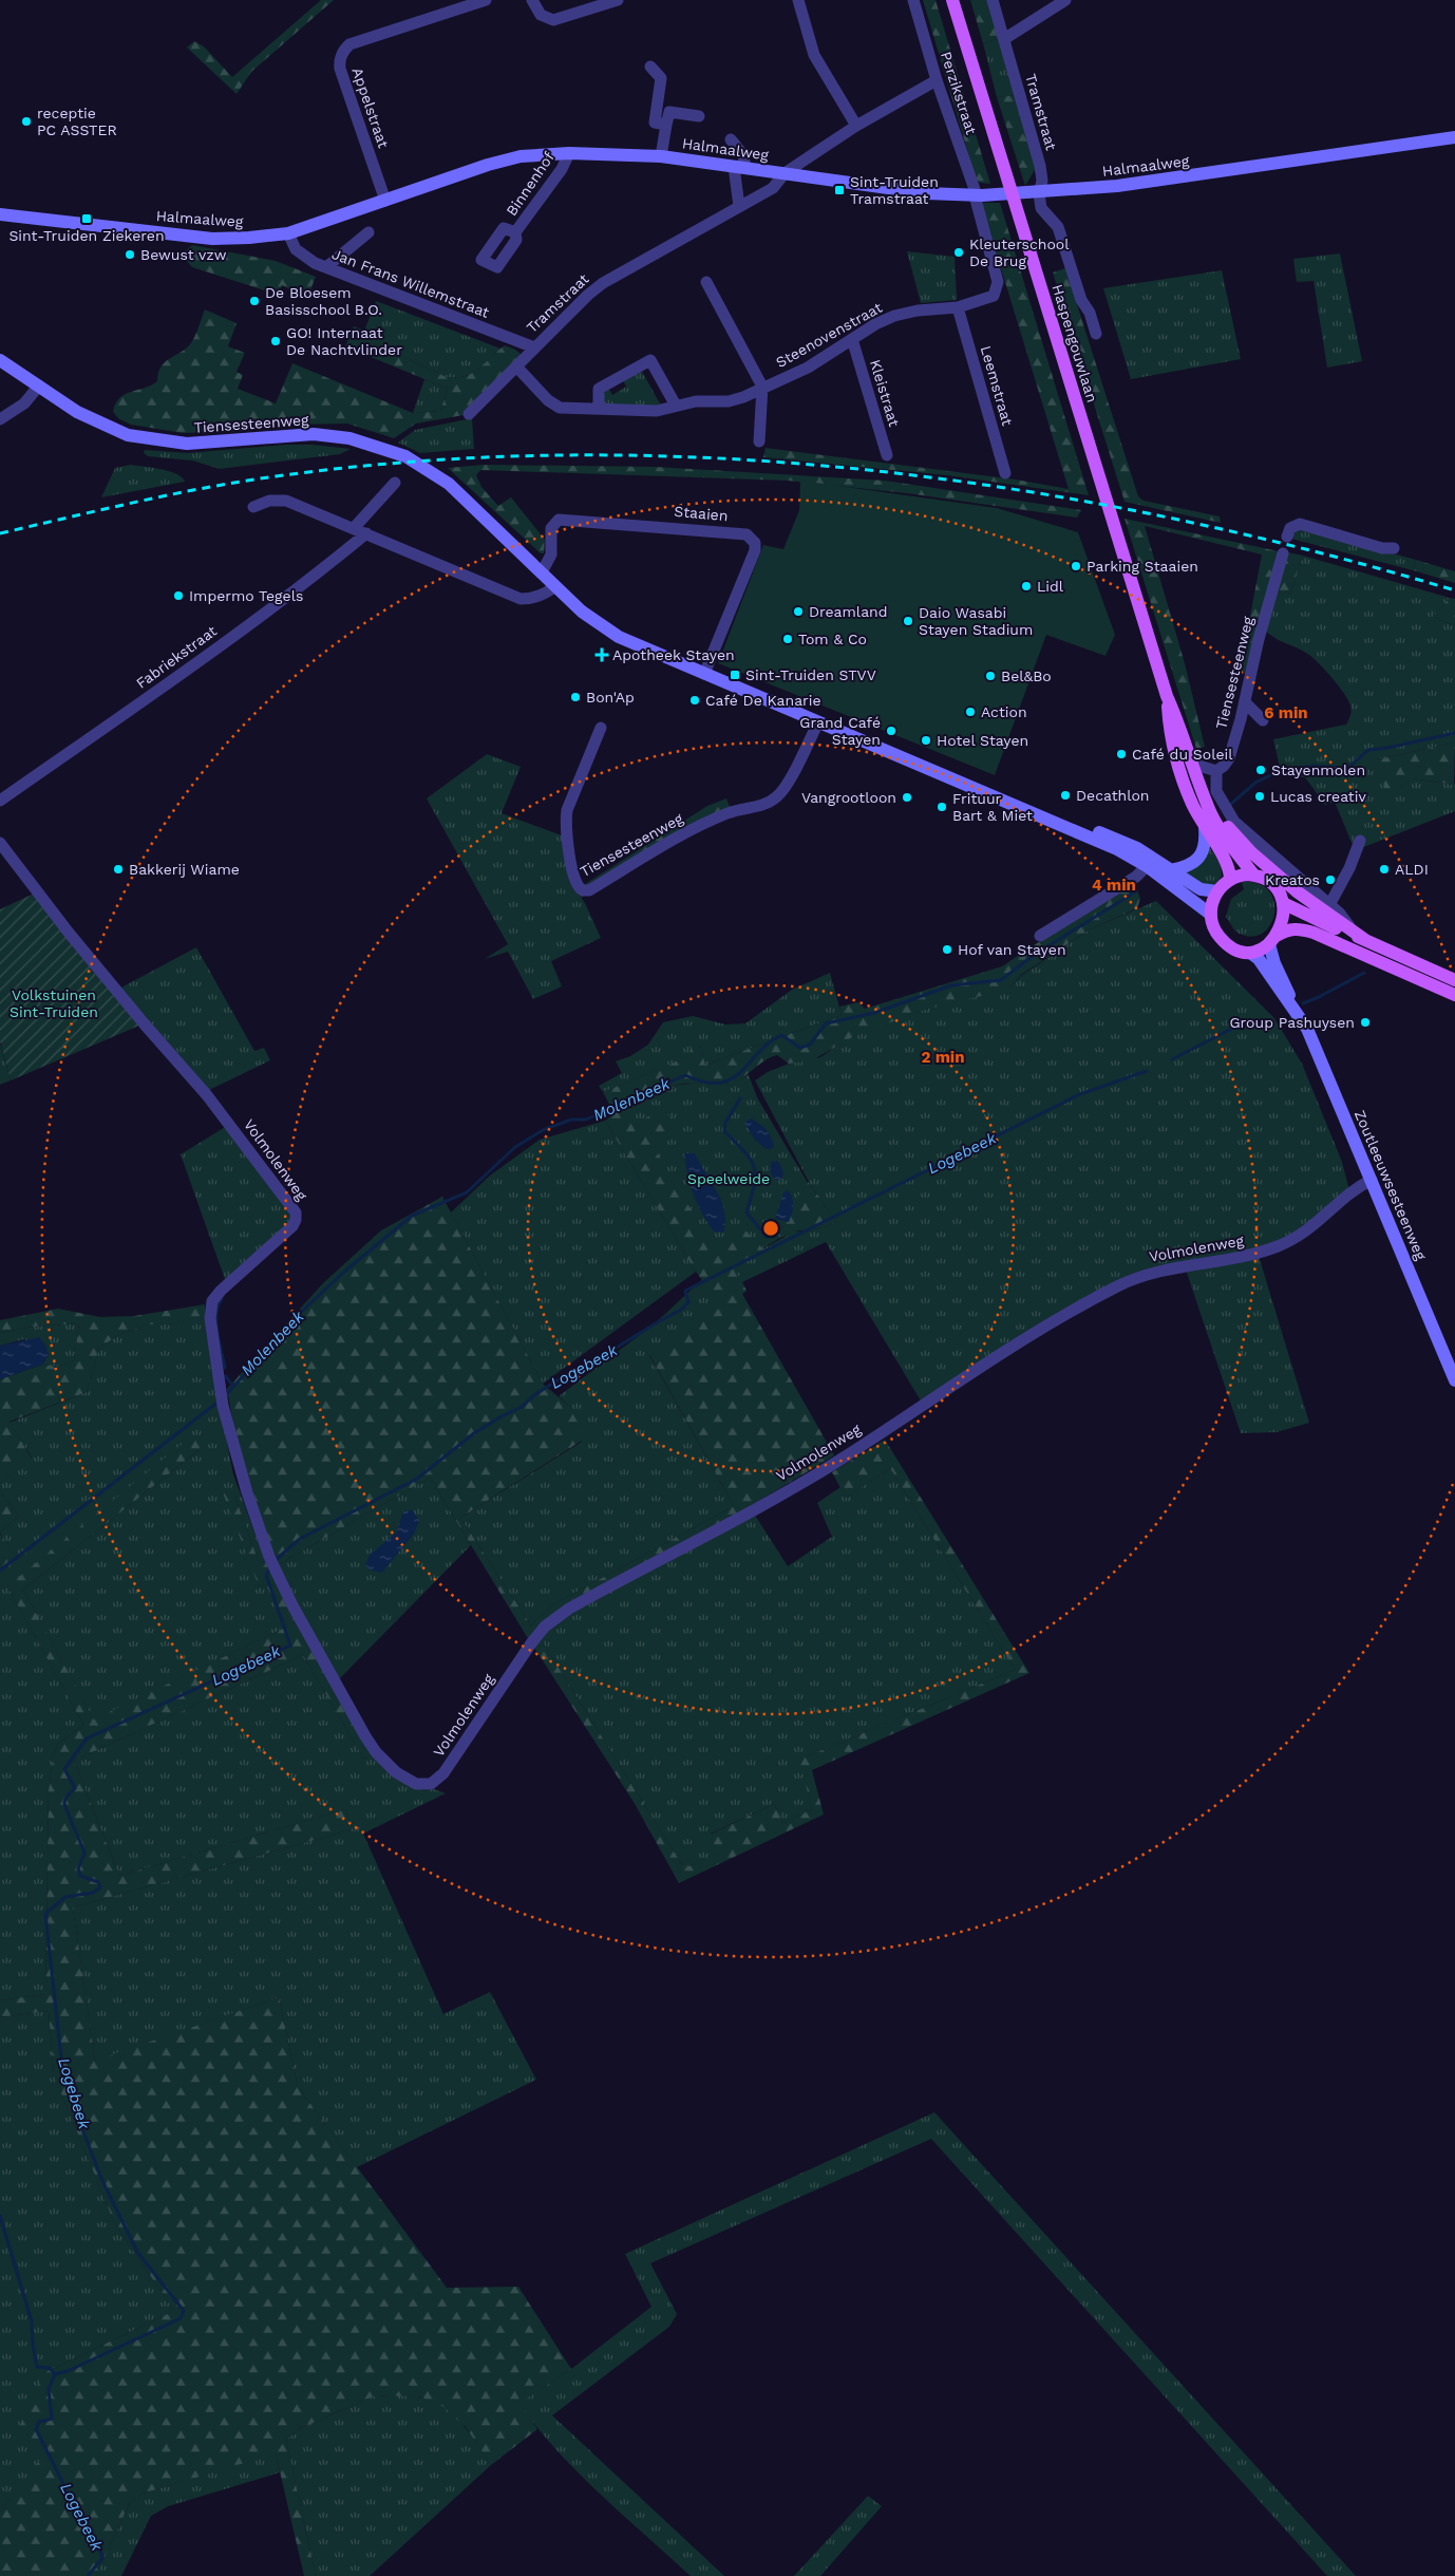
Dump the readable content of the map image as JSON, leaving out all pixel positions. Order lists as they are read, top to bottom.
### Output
{
  "streets": {
    "main road": ["Haspengouwlaan"],
    "street": [
      "Perzikstraat",
      "Appelstraat",
      "Tramstraat",
      "Halmaalweg",
      "Binnenhof",
      "Jan Frans Willemstraat",
      "Steenovenstraat",
      "Leemstraat",
      "Kleistraat",
      "Tiensesteenweg",
      "Staaien",
      "Fabriekstraat",
      "Volmolenweg",
      "Zoutleeuwsesteenweg"
    ]
  },
  "crossings": [
    ["Perzikstraat", "Tramstraat"],
    ["Perzikstraat", "Halmaalweg"],
    ["Perzikstraat", "Steenovenstraat"],
    ["Appelstraat", "Halmaalweg"],
    ["Tramstraat", "Halmaalweg"],
    ["Tramstraat", "Jan Frans Willemstraat"],
    ["Tramstraat", "Steenovenstraat"],
    ["Halmaalweg", "Binnenhof"],
    ["Halmaalweg", "Jan Frans Willemstraat"],
    ["Halmaalweg", "Steenovenstraat"],
    ["Steenovenstraat", "Leemstraat"],
    ["Steenovenstraat", "Kleistraat"],
    ["Haspengouwlaan", "Tiensesteenweg"],
    ["Haspengouwlaan", "Zoutleeuwsesteenweg"],
    ["Tiensesteenweg", "Staaien"],
    ["Tiensesteenweg", "Zoutleeuwsesteenweg"],
    ["Volmolenweg", "Zoutleeuwsesteenweg"]
  ],
  "water": ["Molenbeek", "Logebeek"],
  "parks": ["Volkstuinen Sint-Truiden", "Speelweide"],
  "places": {
    "other": [
      "receptie PC ASSTER",
      "Kleuterschool De Brug",
      "Bewust vzw",
      "De Bloesem Basisschool B.O.",
      "GO! Internaat De Nachtvlinder",
      "Parking Staaien",
      "Lidl",
      "Impermo Tegels",
      "Dreamland",
      "Daio Wasabi Stayen Stadium",
      "Tom & Co",
      "Bel&Bo",
      "Bon'Ap",
      "Café De Kanarie",
      "Action",
      "Grand Café Stayen",
      "Hotel Stayen",
      "Café du Soleil",
      "Stayenmolen",
      "Decathlon",
      "Lucas creativ",
      "Vangrootloon",
      "Frituur Bart & Miet",
      "Bakkerij Wiame",
      "ALDI",
      "Kreatos",
      "Hof van Stayen",
      "Group Pashuysen"
    ],
    "transit": ["Sint-Truiden Tramstraat", "Sint-Truiden Ziekeren", "Sint-Truiden STVV"],
    "health": ["Apotheek Stayen"]
  },
  "rings": ["6 min", "4 min", "2 min"]
}
